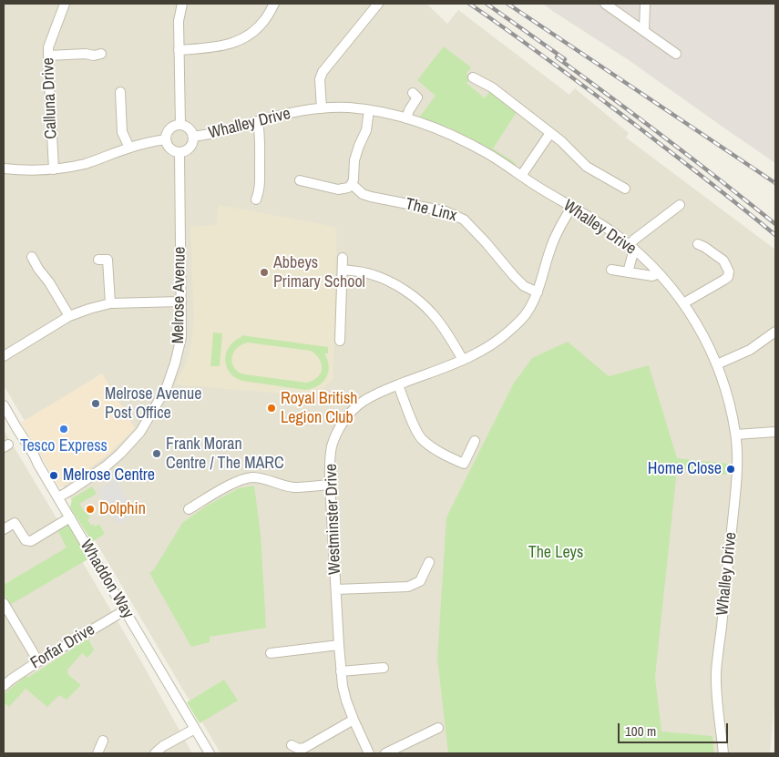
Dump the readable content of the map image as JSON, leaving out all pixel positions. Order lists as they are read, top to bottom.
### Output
{
  "streets": {
    "street": [
      "Calluna Drive",
      "Whalley Drive",
      "The Linx",
      "Melrose Avenue",
      "Westminster Drive",
      "Whaddon Way",
      "Forfar Drive"
    ]
  },
  "crossings": [
    ["Whalley Drive", "Melrose Avenue"],
    ["Whalley Drive", "Westminster Drive"],
    ["The Linx", "Westminster Drive"],
    ["Melrose Avenue", "Whaddon Way"],
    ["Whaddon Way", "Forfar Drive"]
  ],
  "parks": ["The Leys"],
  "places": [
    "Abbeys Primary School",
    "Melrose Avenue Post Office",
    "Royal British Legion Club",
    "Tesco Express",
    "Frank Moran Centre / The MARC",
    "Home Close",
    "Melrose Centre",
    "Dolphin"
  ],
  "scale_bar": "100 m"
}
